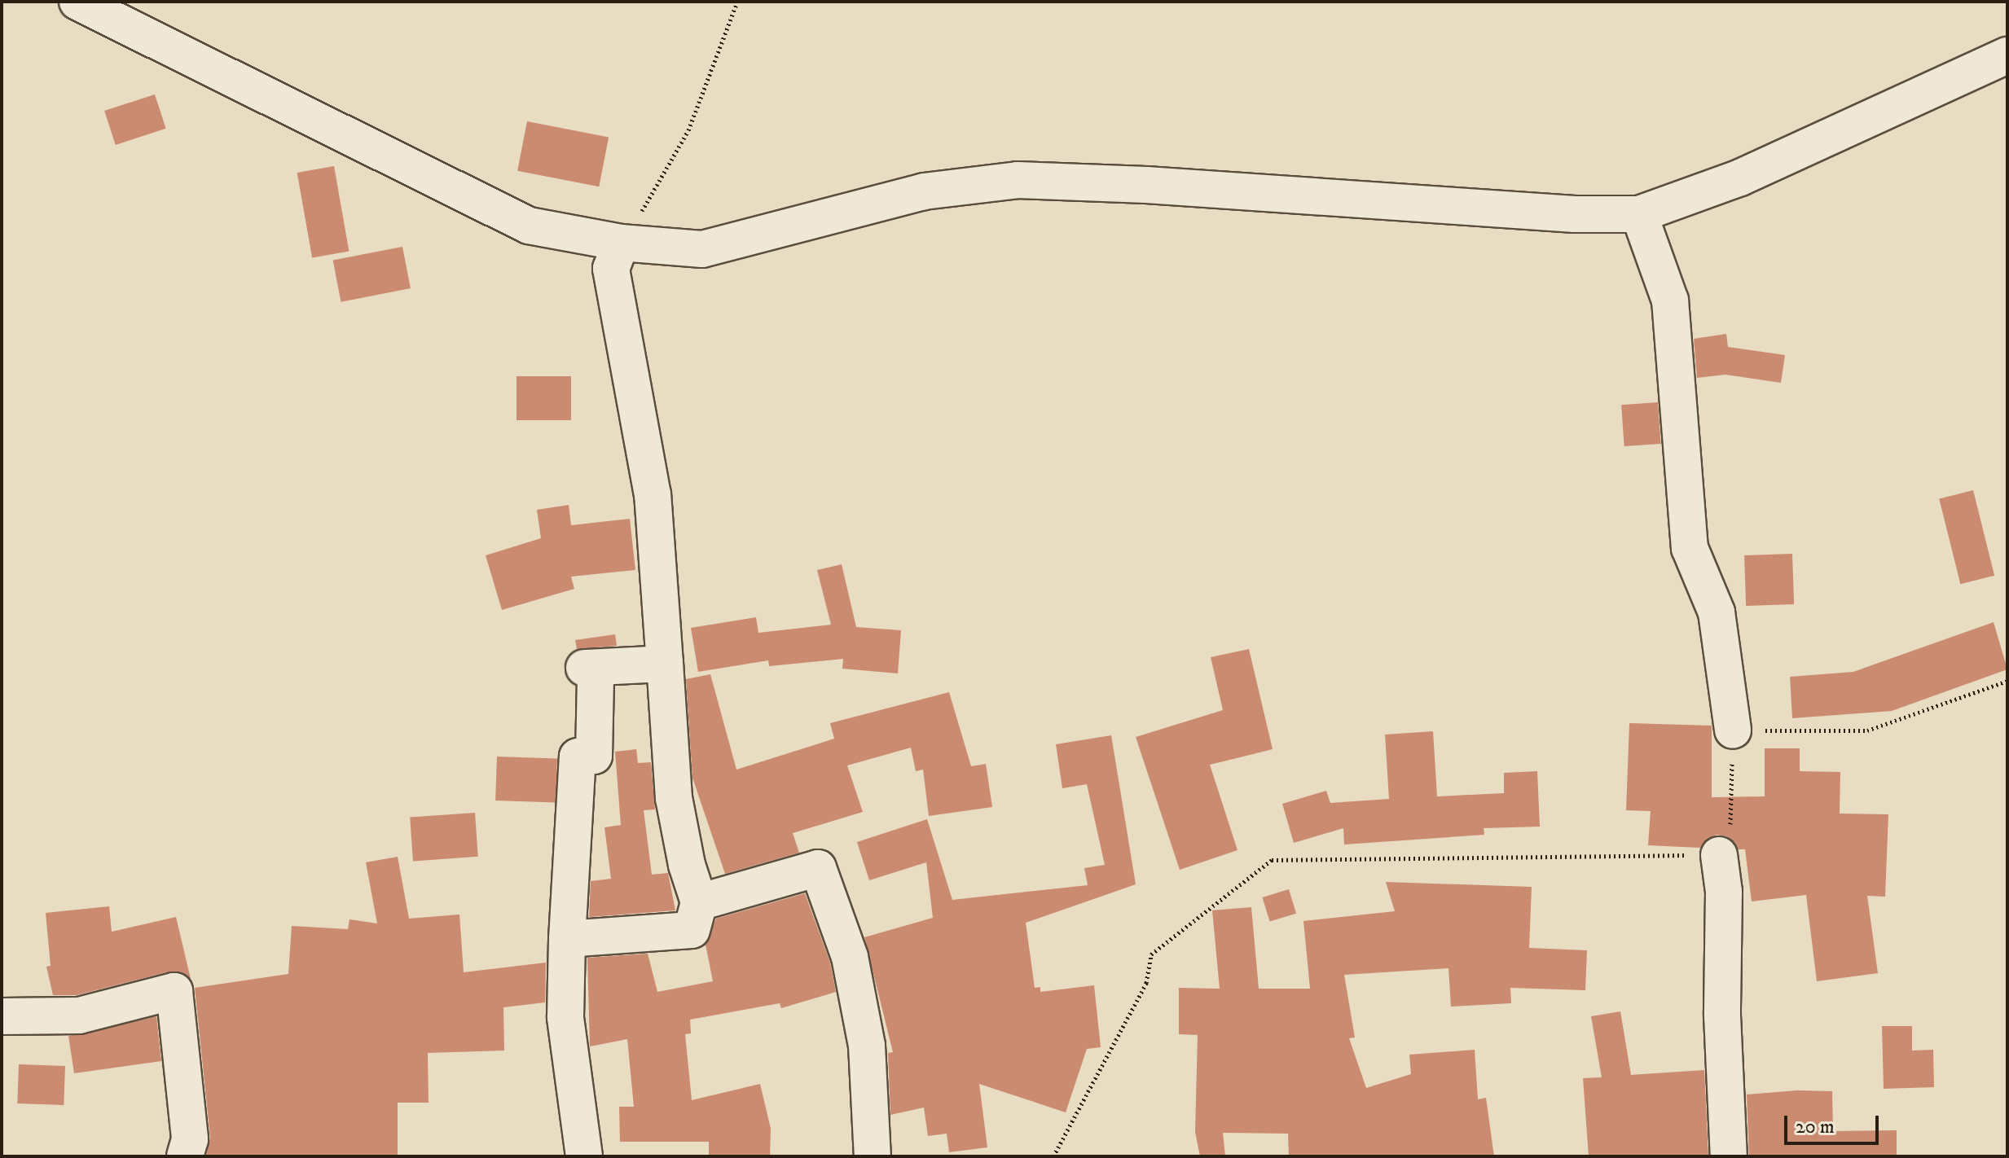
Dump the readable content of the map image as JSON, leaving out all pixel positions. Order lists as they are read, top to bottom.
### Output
{
  "scale_bar": "20 m"
}
